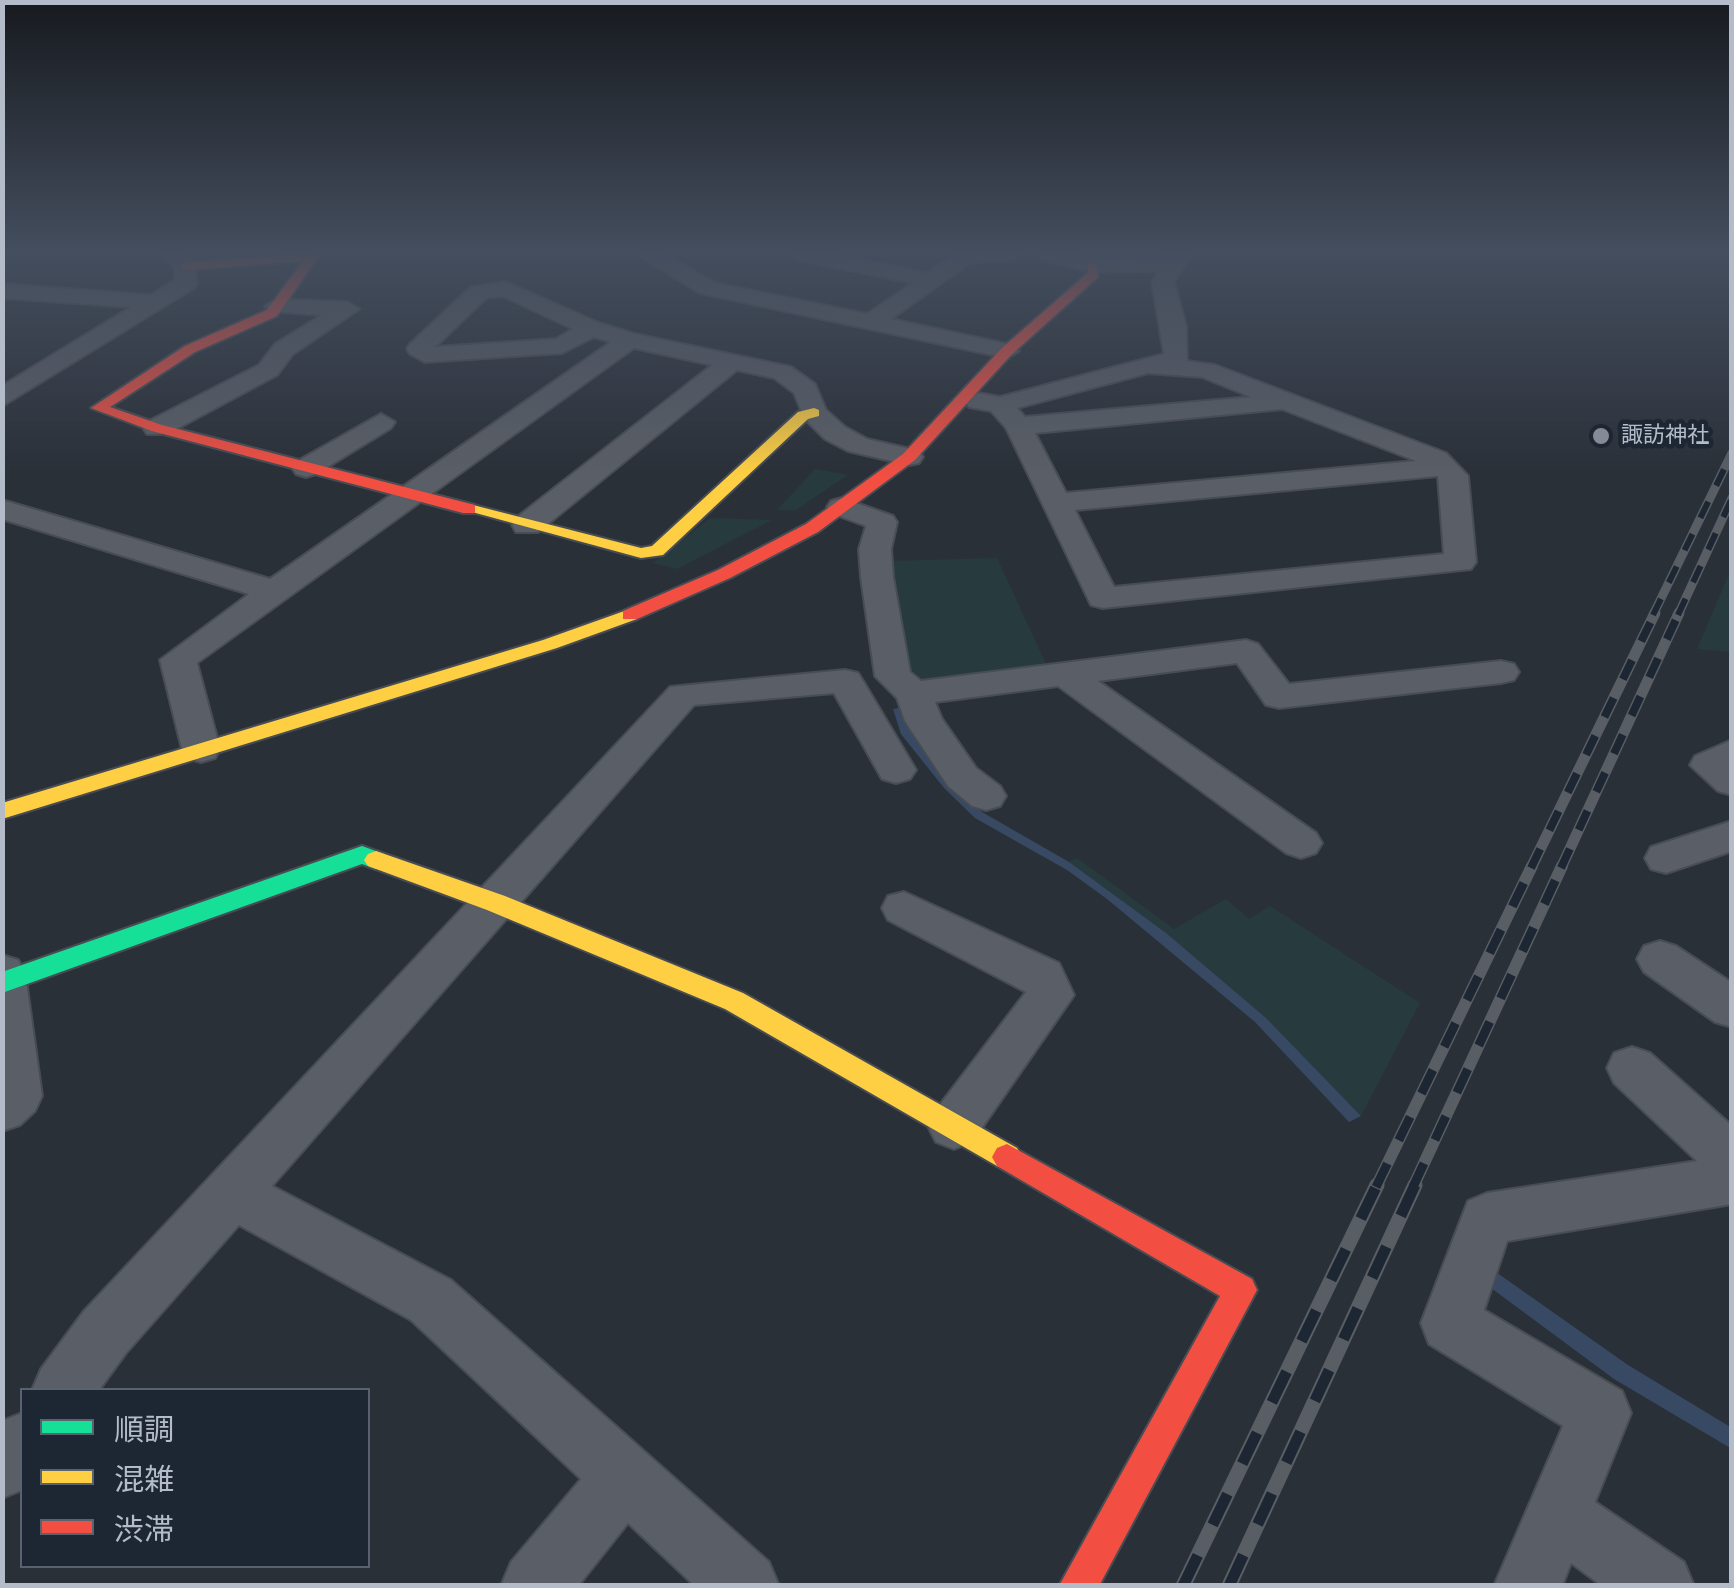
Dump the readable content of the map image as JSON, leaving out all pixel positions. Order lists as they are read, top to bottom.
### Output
{
  "places": ["諏訪神社"],
  "legend": ["順調", "混雑", "渋滞"]
}
